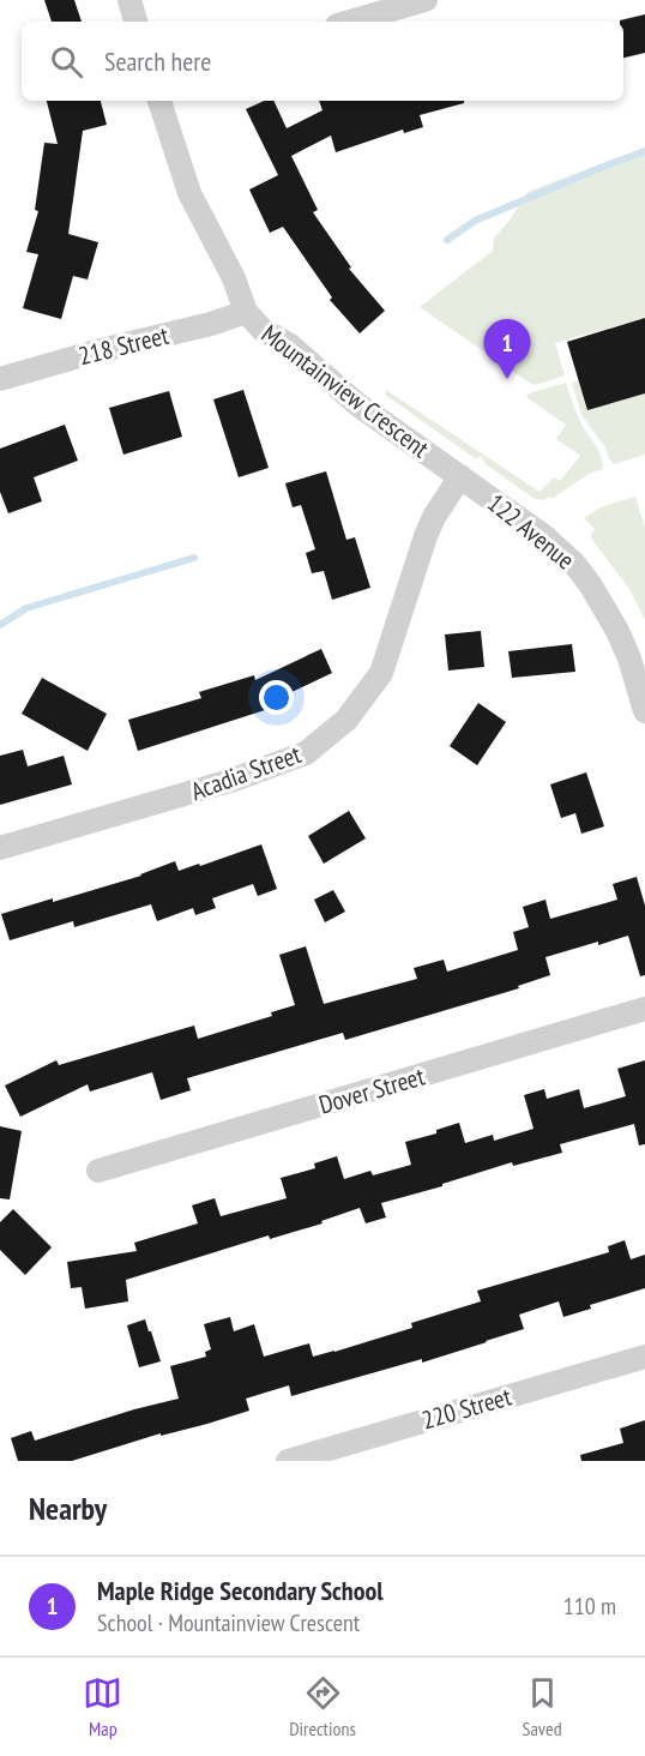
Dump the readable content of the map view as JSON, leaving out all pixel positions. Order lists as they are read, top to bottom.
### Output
{
  "streets": {
    "street": [
      "218 Street",
      "Mountainview Crescent",
      "122 Avenue",
      "Acadia Street",
      "Dover Street",
      "220 Street"
    ]
  },
  "crossings": [
    ["218 Street", "Mountainview Crescent"],
    ["Mountainview Crescent", "122 Avenue"],
    ["Mountainview Crescent", "Acadia Street"],
    ["122 Avenue", "Acadia Street"]
  ],
  "page": {
    "search": "Search here",
    "pins": "1",
    "heading": "Nearby",
    "list": [
      {
        "mark": "1",
        "name": "Maple Ridge Secondary School",
        "note": "School · Mountainview Crescent",
        "value": "110 m"
      }
    ],
    "nav": ["Map", "Directions", "Saved"]
  }
}
